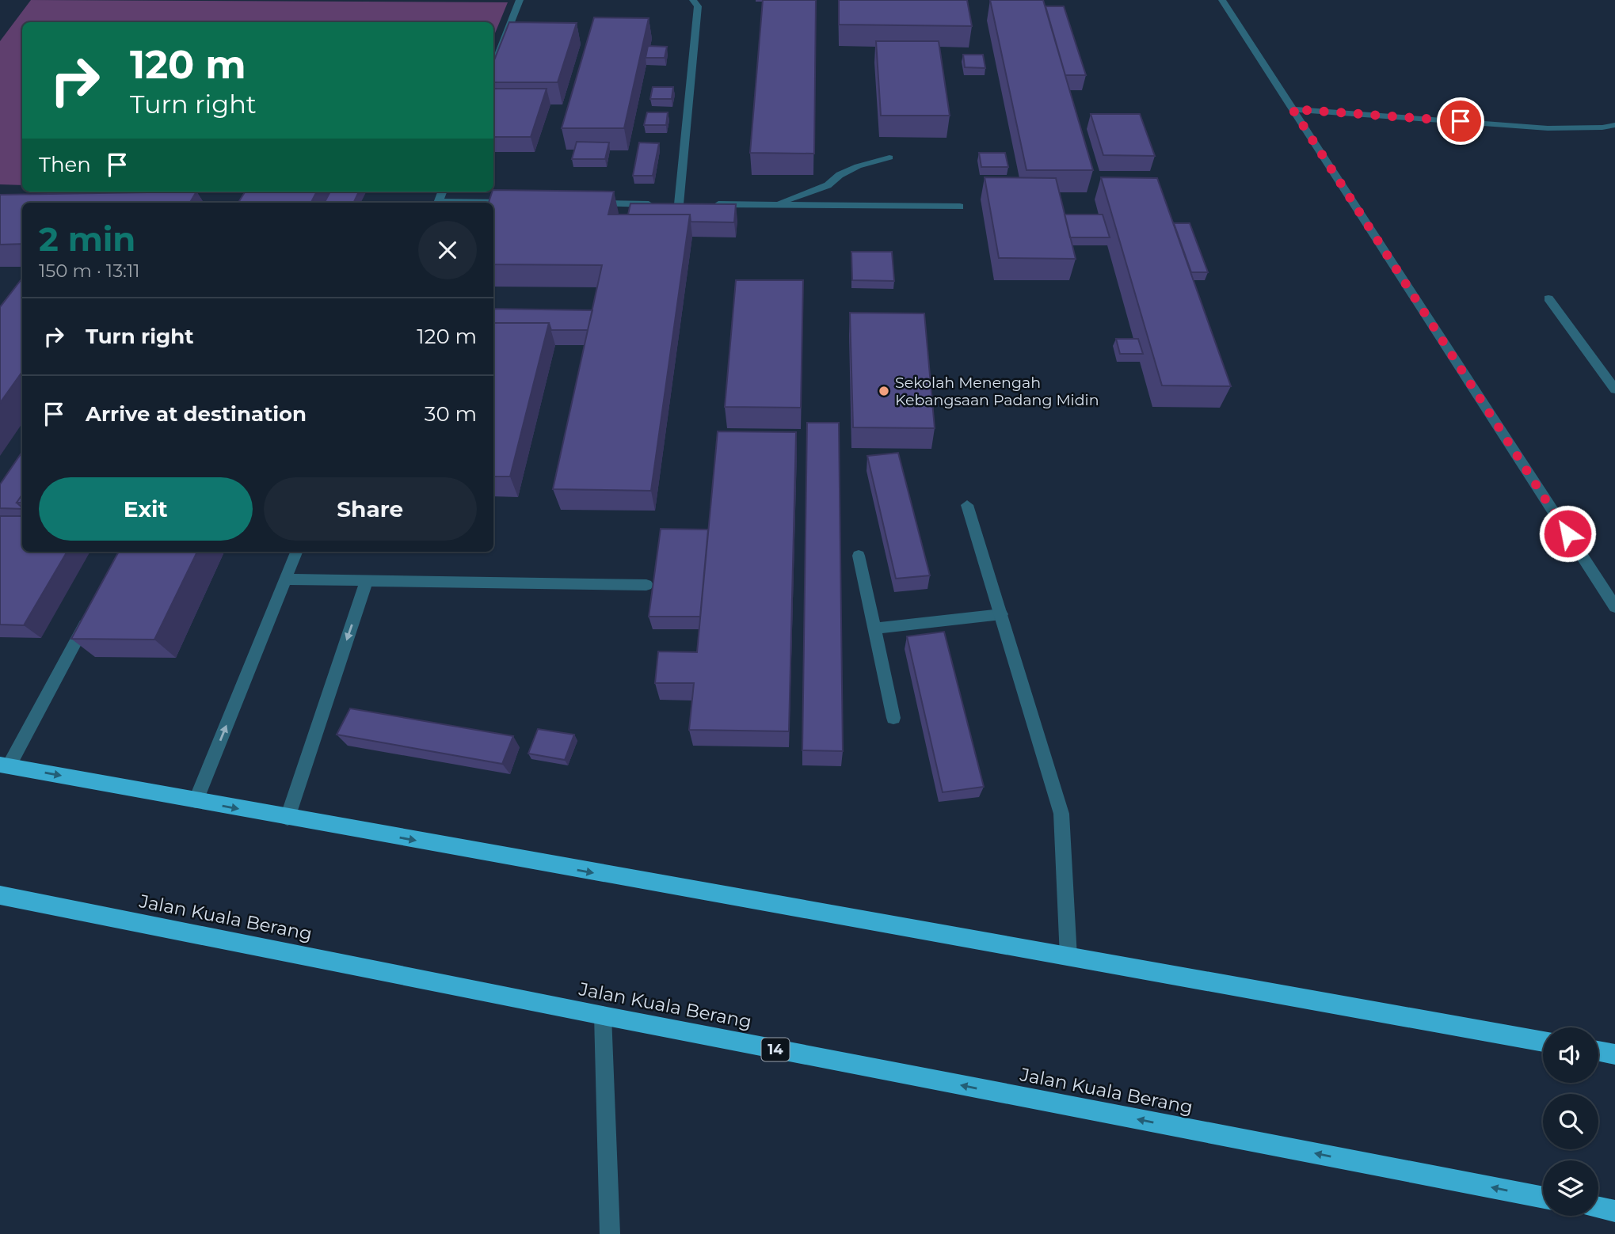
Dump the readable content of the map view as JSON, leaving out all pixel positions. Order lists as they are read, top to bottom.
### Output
{
  "streets": {
    "highway": ["Jalan Kuala Berang", "14"]
  },
  "one_way": ["Jalan Kuala Berang"],
  "places": ["Sekolah Menengah Kebangsaan Padang Midin"],
  "page": {
    "turn": ["120 m", "Turn right"],
    "then": "Then",
    "heading": ["2 min", "150 m · 13:11"],
    "list": [
      {
        "name": "Turn right",
        "value": "120 m"
      },
      {
        "name": "Arrive at destination",
        "value": "30 m"
      }
    ],
    "buttons": ["Exit", "Share"]
  }
}
